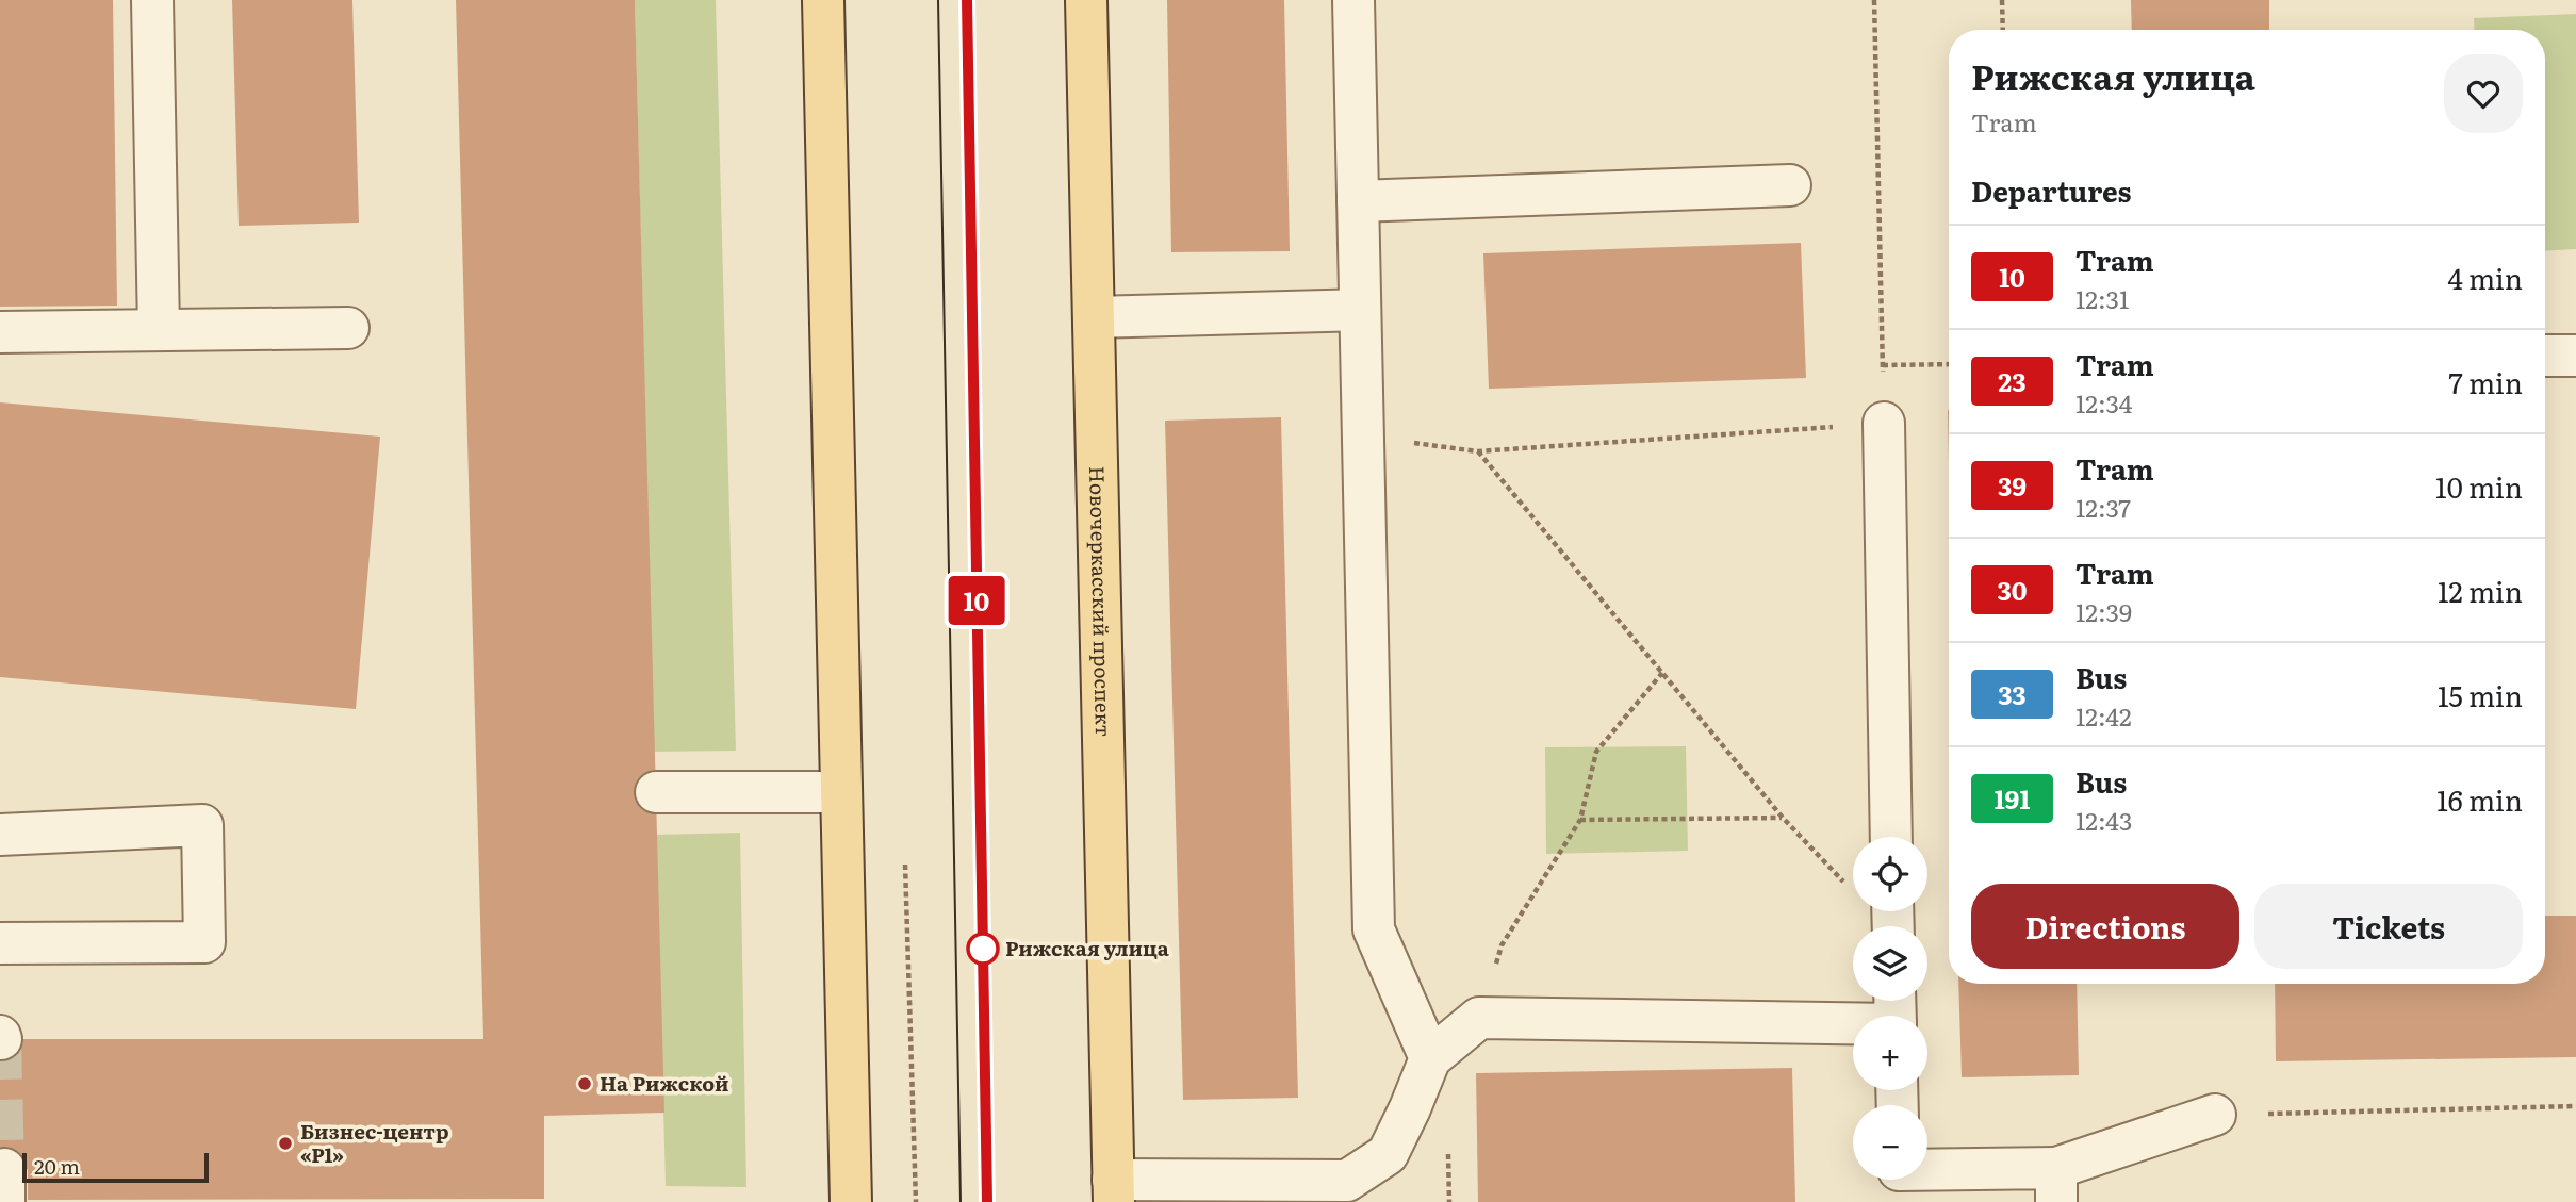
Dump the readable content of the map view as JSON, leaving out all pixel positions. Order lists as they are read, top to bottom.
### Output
{
  "streets": {
    "main road": ["Новочеркасский проспект"]
  },
  "places": ["Рижская улица", "На Рижской", "Бизнес-центр «Р1»"],
  "lines": ["tram line 10"],
  "scale_bar": "20 m",
  "page": {
    "on_map": "10",
    "heading": [
      ["Рижская улица", "Tram"],
      "Departures"
    ],
    "list": [
      {
        "mark": "10",
        "name": "Tram",
        "note": "12:31",
        "value": "4 min"
      },
      {
        "mark": "23",
        "name": "Tram",
        "note": "12:34",
        "value": "7 min"
      },
      {
        "mark": "39",
        "name": "Tram",
        "note": "12:37",
        "value": "10 min"
      },
      {
        "mark": "30",
        "name": "Tram",
        "note": "12:39",
        "value": "12 min"
      },
      {
        "mark": "33",
        "name": "Bus",
        "note": "12:42",
        "value": "15 min"
      },
      {
        "mark": "191",
        "name": "Bus",
        "note": "12:43",
        "value": "16 min"
      }
    ],
    "map_buttons": ["+", "−"],
    "buttons": ["Directions", "Tickets"],
    "scale": "20 m"
  }
}
